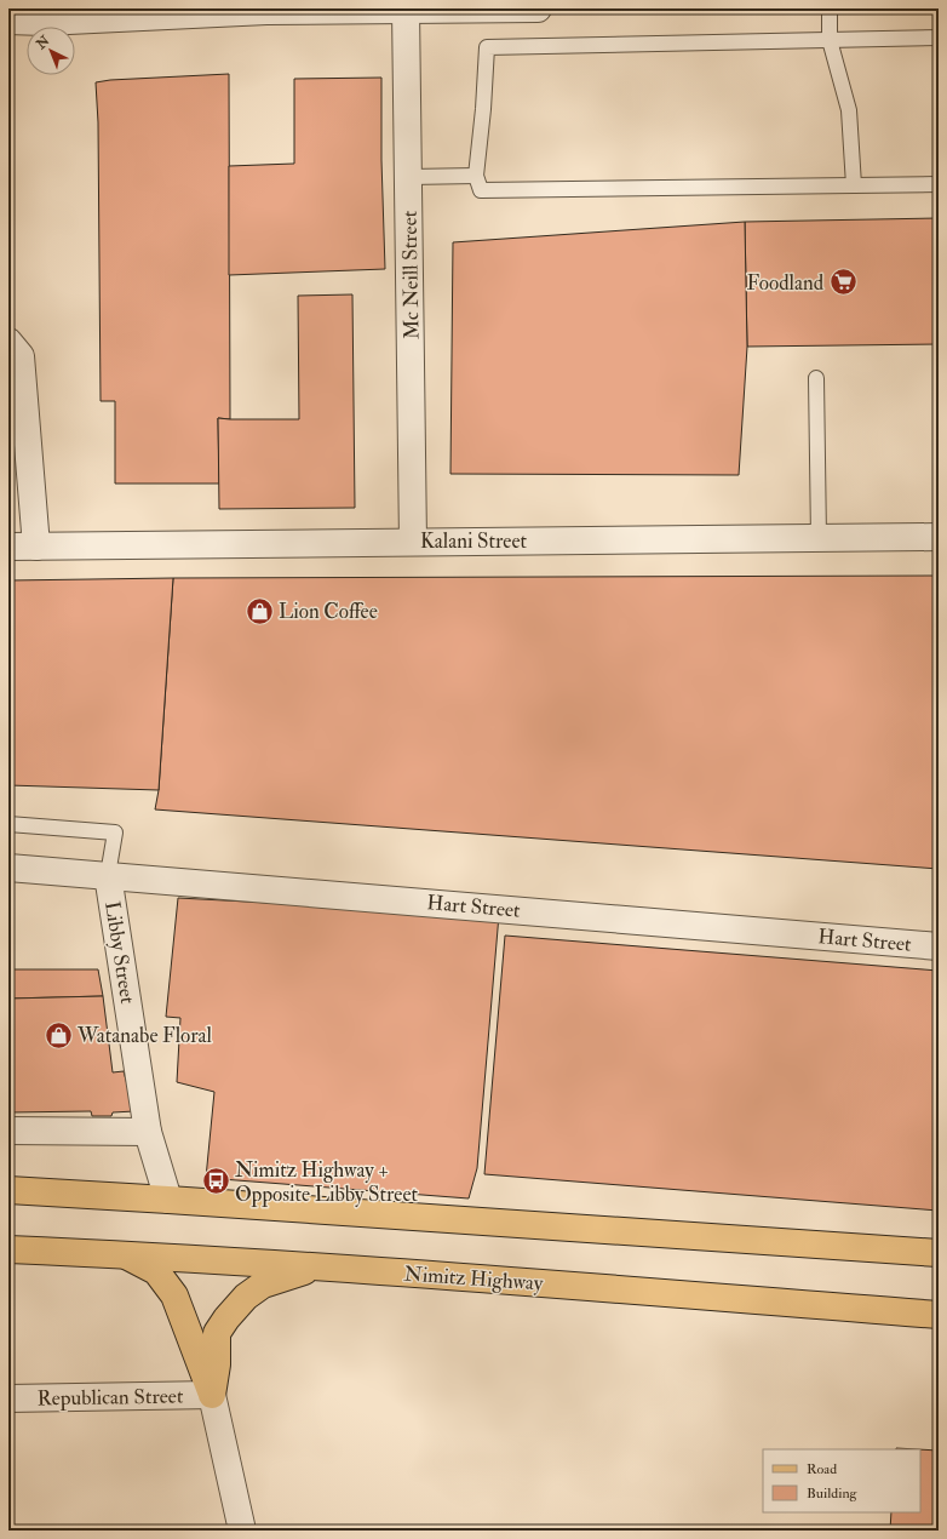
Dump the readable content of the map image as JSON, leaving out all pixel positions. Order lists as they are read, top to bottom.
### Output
{
  "streets": {
    "main road": ["Nimitz Highway"],
    "street": [
      "Mc Neill Street",
      "Kalani Street",
      "Hart Street",
      "Libby Street",
      "Republican Street"
    ]
  },
  "crossings": [
    ["Mc Neill Street", "Kalani Street"],
    ["Hart Street", "Libby Street"]
  ],
  "places": {
    "supermarket": ["Foodland"],
    "shop": ["Lion Coffee", "Watanabe Floral"],
    "bus stop": ["Nimitz Highway + Opposite Libby Street"]
  },
  "legend": ["Road", "Building"],
  "north": "top left"
}
